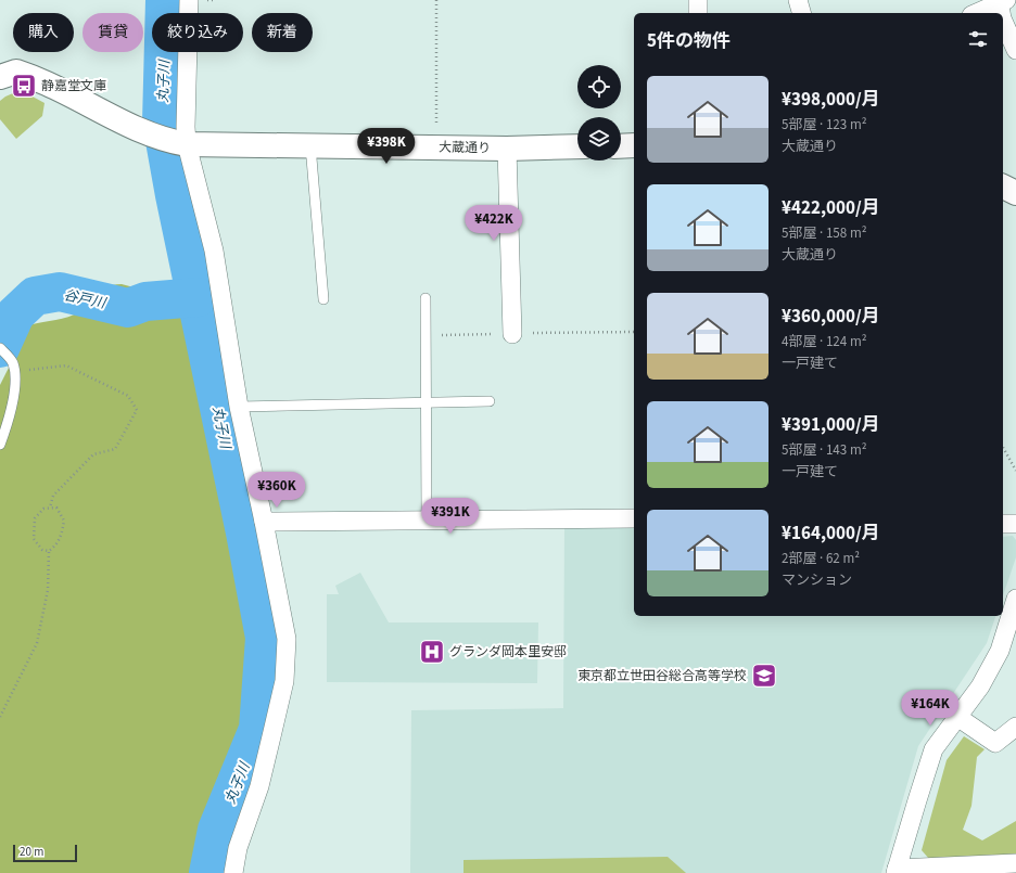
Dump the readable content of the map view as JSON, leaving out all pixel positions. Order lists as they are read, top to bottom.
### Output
{
  "streets": {
    "street": ["大蔵通り"]
  },
  "water": ["丸子川", "谷戸川"],
  "places": {
    "bus stop": ["静嘉堂文庫"],
    "hospital": ["グランダ岡本里安邸"],
    "school or university": ["東京都立世田谷総合高等学校"]
  },
  "scale_bar": "20 m",
  "page": {
    "chip": [
      "購入",
      "賃貸",
      "絞り込み",
      "新着"
    ],
    "heading": "5件の物件",
    "list": [
      {
        "name": "¥398,000/月",
        "note": "5部屋 · 123 m² · 大蔵通り"
      },
      {
        "name": "¥422,000/月",
        "note": "5部屋 · 158 m² · 大蔵通り"
      },
      {
        "name": "¥360,000/月",
        "note": "4部屋 · 124 m² · 一戸建て"
      },
      {
        "name": "¥391,000/月",
        "note": "5部屋 · 143 m² · 一戸建て"
      },
      {
        "name": "¥164,000/月",
        "note": "2部屋 · 62 m² · マンション"
      }
    ],
    "price": [
      "¥398K",
      "¥422K",
      "¥360K",
      "¥391K",
      "¥164K"
    ],
    "scale": "20 m"
  }
}
